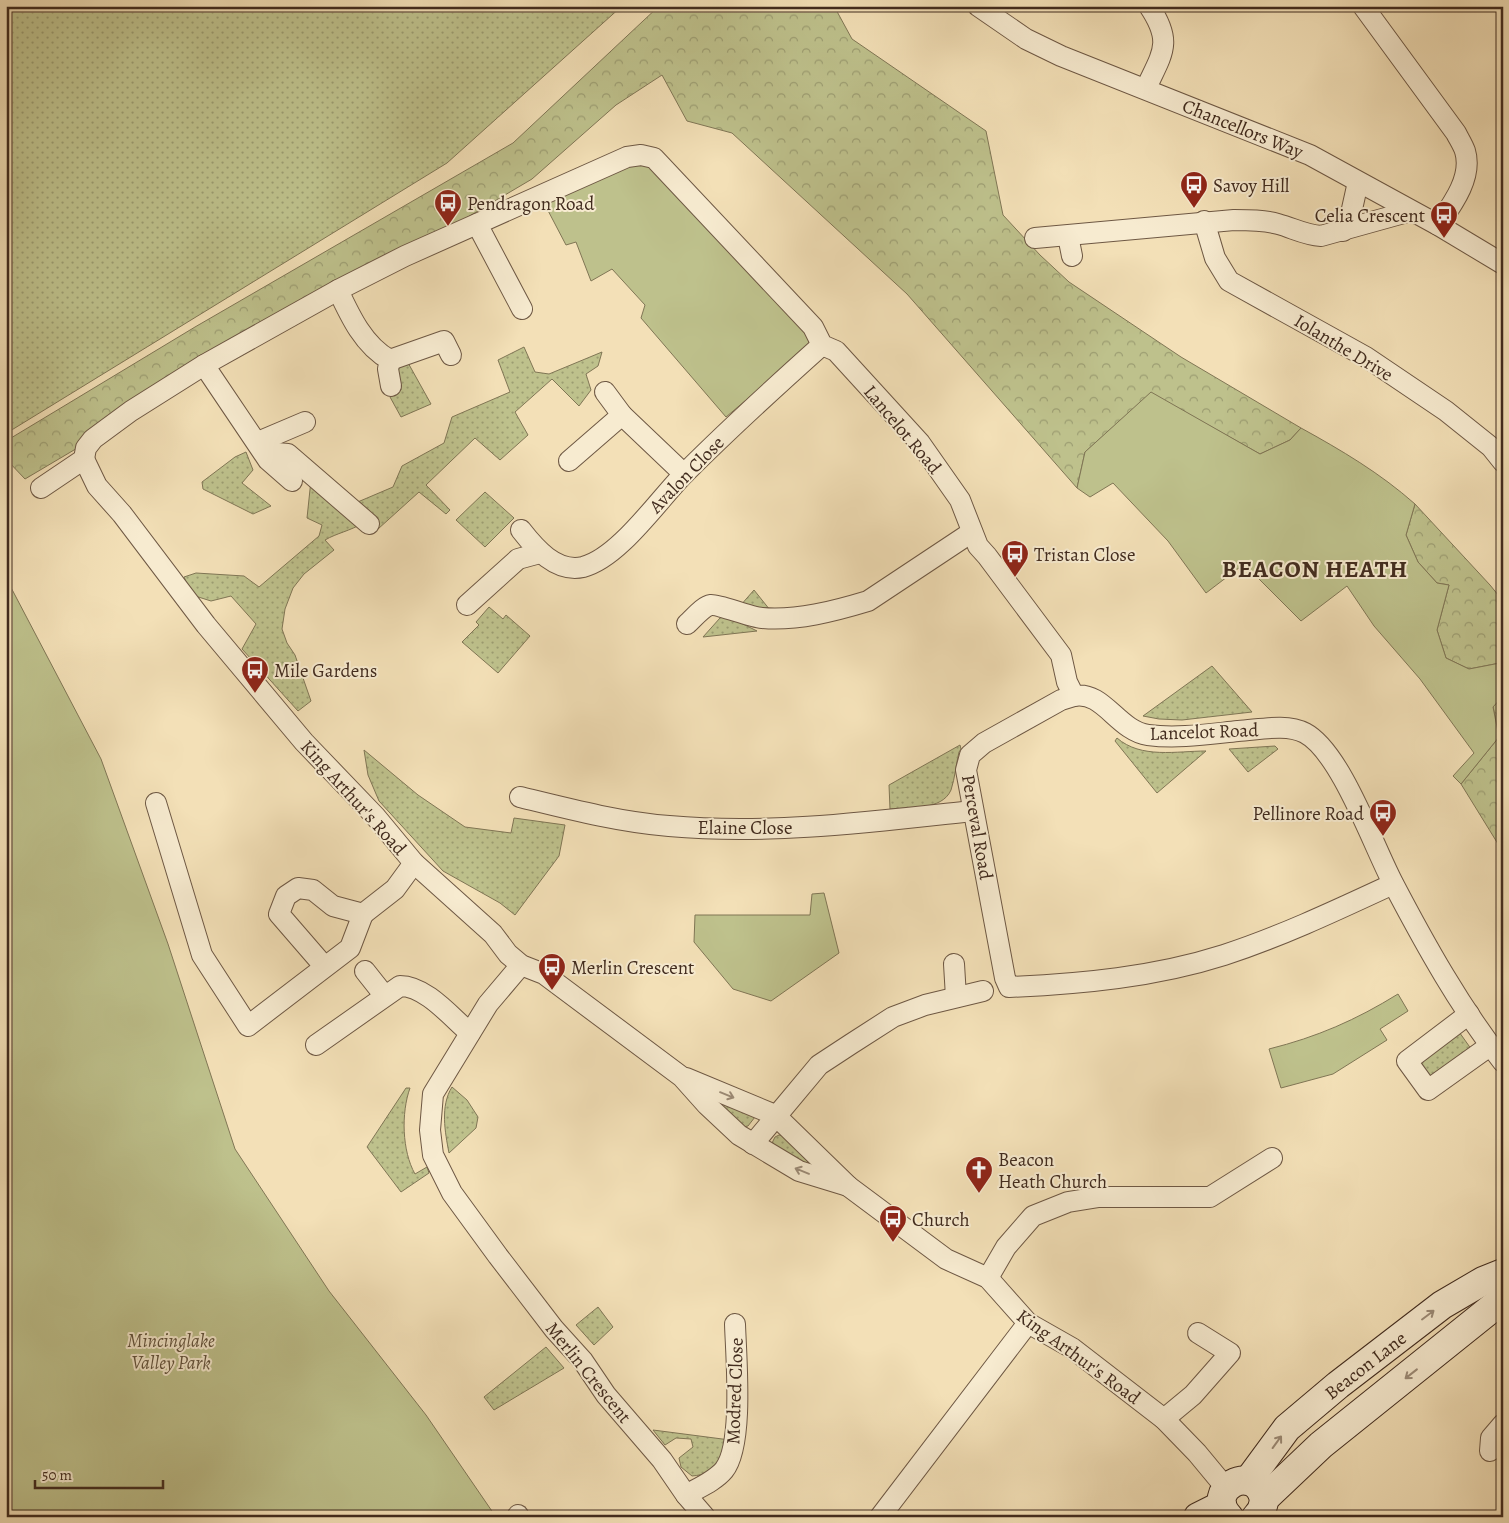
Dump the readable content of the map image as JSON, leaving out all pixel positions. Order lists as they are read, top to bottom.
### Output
{
  "streets": {
    "street": [
      "Chancellors Way",
      "Iolanthe Drive",
      "Lancelot Road",
      "Avalon Close",
      "King Arthur's Road",
      "Elaine Close",
      "Perceval Road",
      "Beacon Lane",
      "Merlin Crescent",
      "Modred Close"
    ]
  },
  "crossings": [
    ["Lancelot Road", "Avalon Close"],
    ["Lancelot Road", "Perceval Road"],
    ["King Arthur's Road", "Beacon Lane"],
    ["King Arthur's Road", "Merlin Crescent"],
    ["Elaine Close", "Perceval Road"],
    ["Merlin Crescent", "Modred Close"]
  ],
  "districts": ["BEACON HEATH"],
  "parks": ["Mincinglake Valley Park"],
  "places": {
    "bus stop": [
      "Savoy Hill",
      "Pendragon Road",
      "Celia Crescent",
      "Tristan Close",
      "Mile Gardens",
      "Pellinore Road",
      "Merlin Crescent",
      "Church"
    ],
    "church": ["Beacon Heath Church"]
  },
  "scale_bar": "50 m"
}
